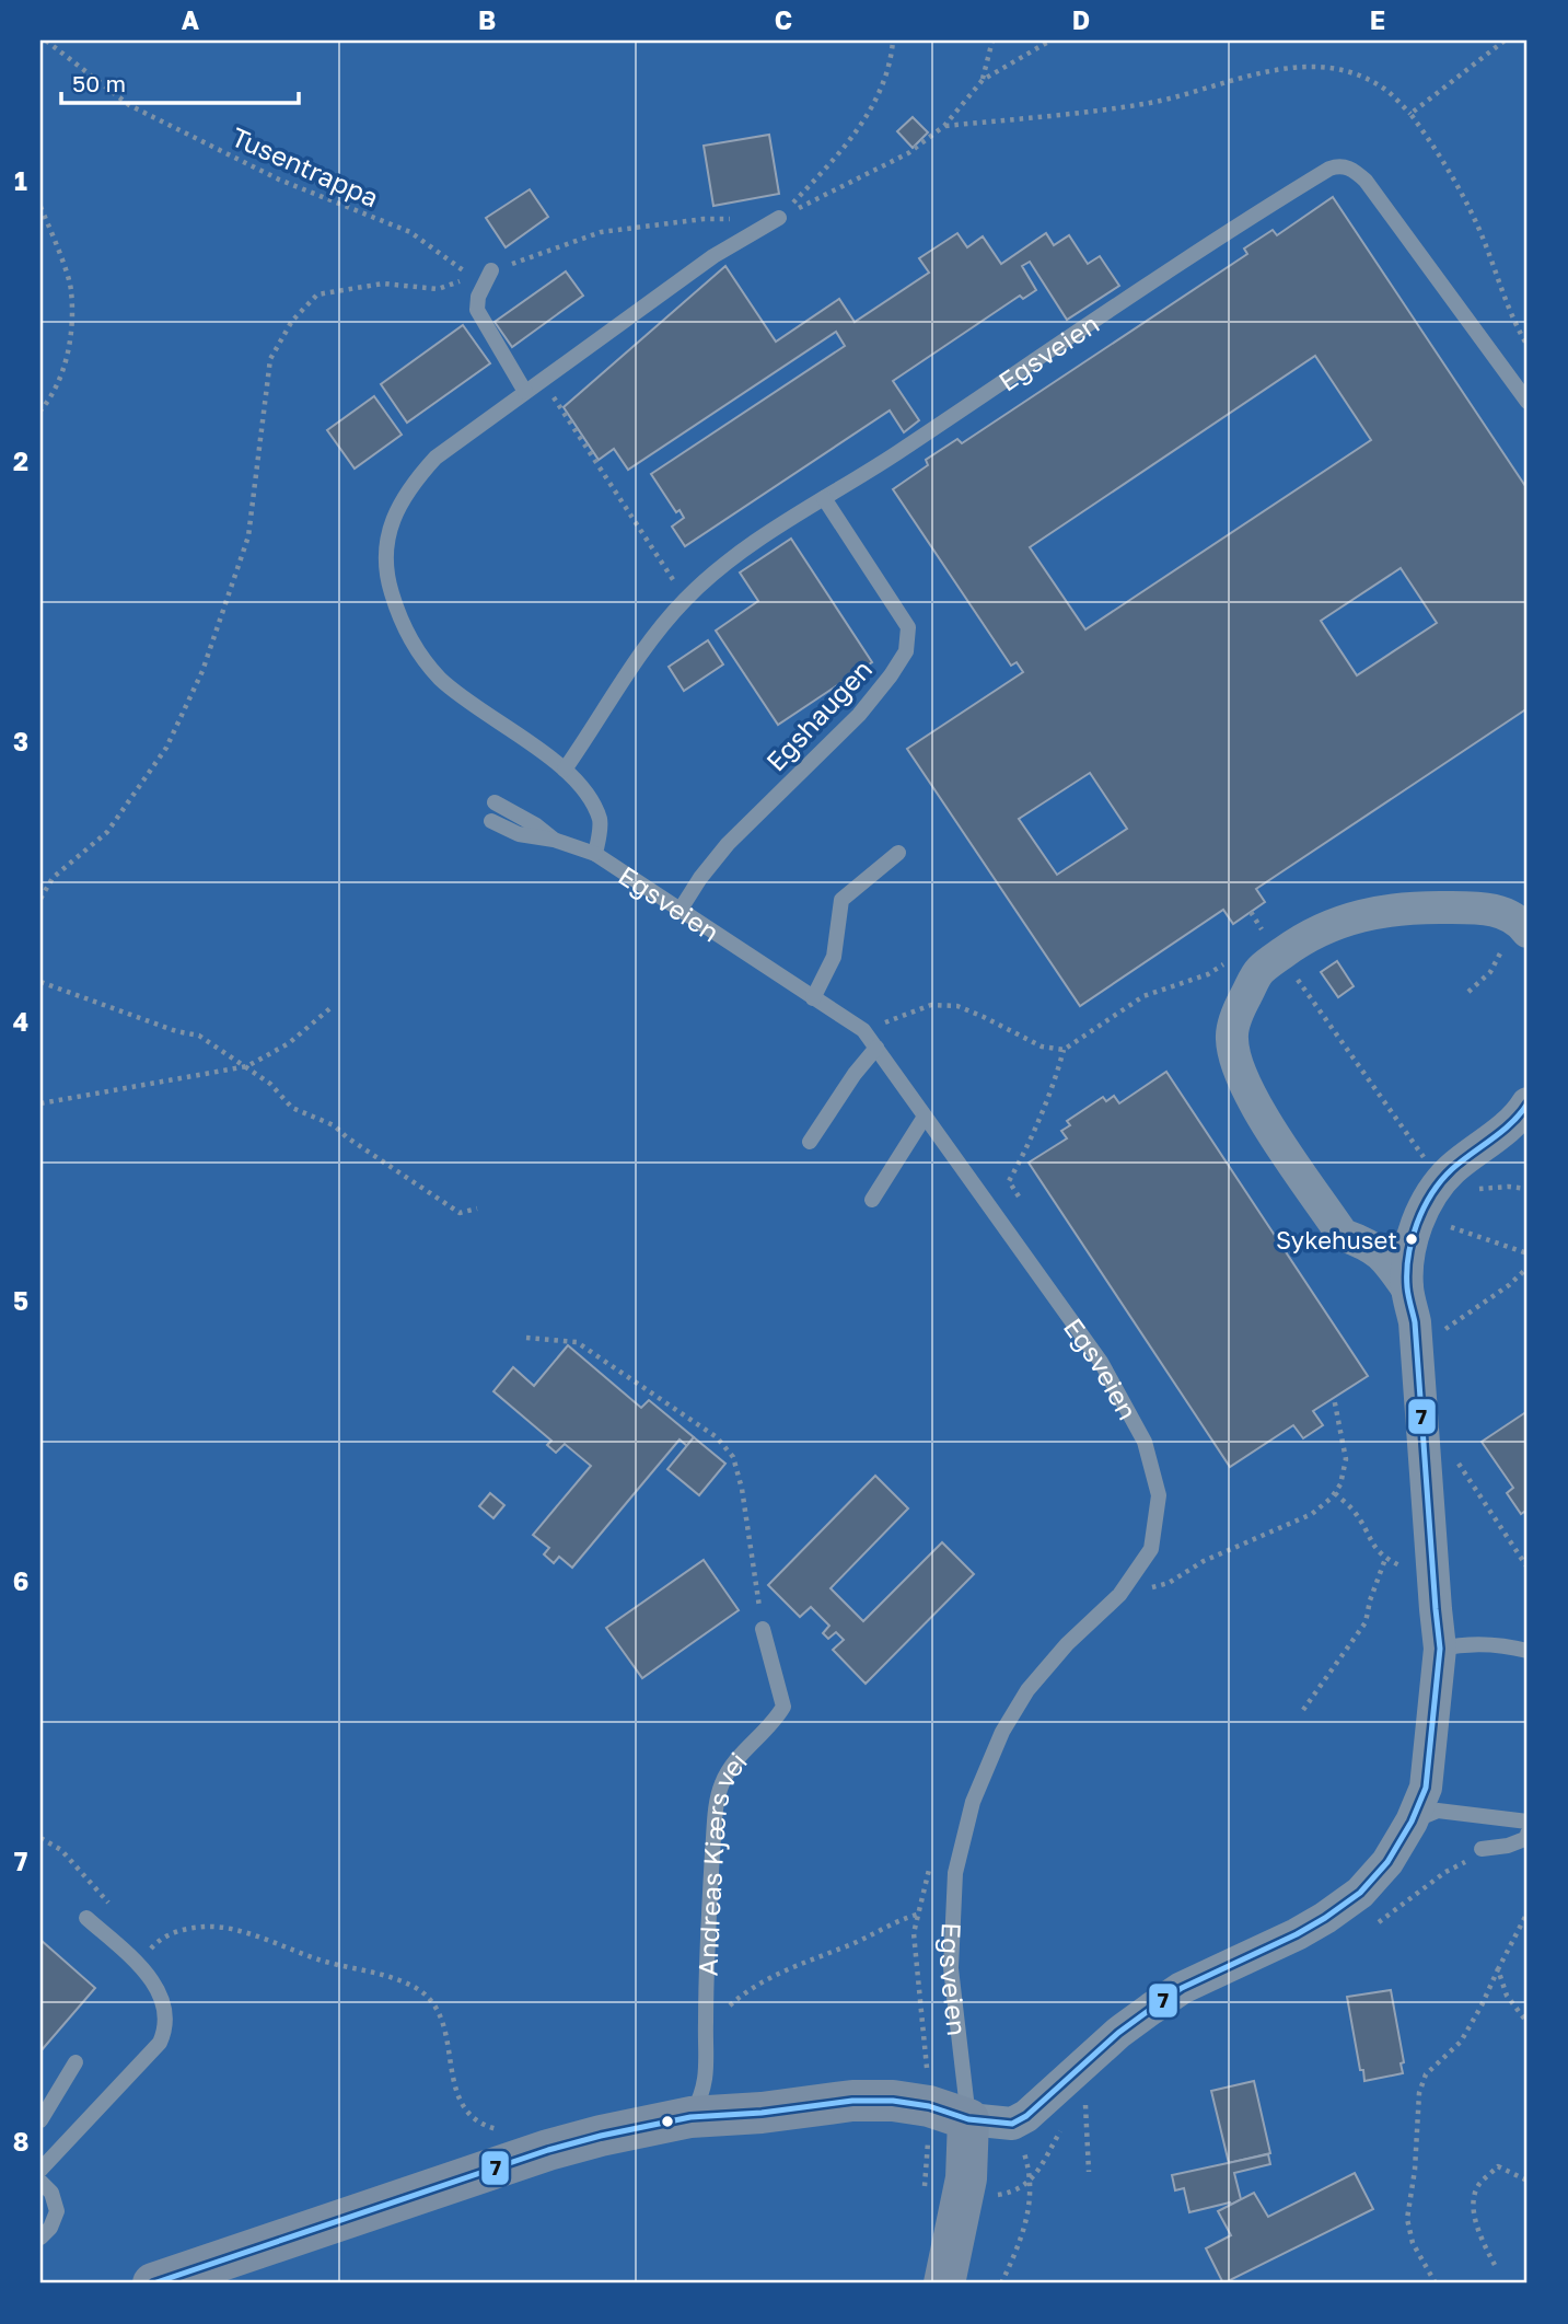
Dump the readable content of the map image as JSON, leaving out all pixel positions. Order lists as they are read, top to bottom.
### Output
{
  "streets": {
    "street": ["Egsveien"],
    "lane": ["Egshaugen", "Andreas Kjærs vei"],
    "path": ["Tusentrappa"]
  },
  "crossings": [
    ["Egsveien", "Egshaugen"]
  ],
  "places": ["Sykehuset"],
  "lines": ["transit line 7"],
  "scale_bar": "50 m",
  "grid": {
    "columns": [
      "A",
      "B",
      "C",
      "D",
      "E"
    ],
    "rows": [
      "1",
      "2",
      "3",
      "4",
      "5",
      "6",
      "7",
      "8"
    ]
  }
}
